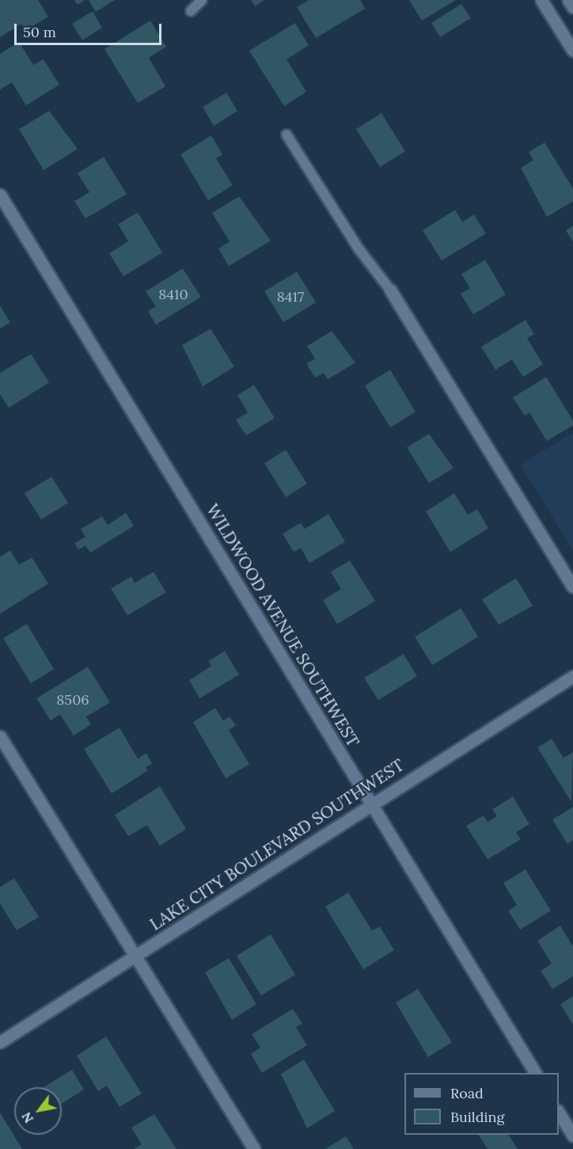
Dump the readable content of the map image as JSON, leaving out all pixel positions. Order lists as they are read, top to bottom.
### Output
{
  "streets": {
    "street": ["WILDWOOD AVENUE SOUTHWEST", "LAKE CITY BOULEVARD SOUTHWEST"]
  },
  "crossings": [
    ["WILDWOOD AVENUE SOUTHWEST", "LAKE CITY BOULEVARD SOUTHWEST"]
  ],
  "house_numbers": ["8410", "8417", "8506"],
  "legend": ["Road", "Building"],
  "scale_bar": "50 m",
  "north": "bottom left"
}
